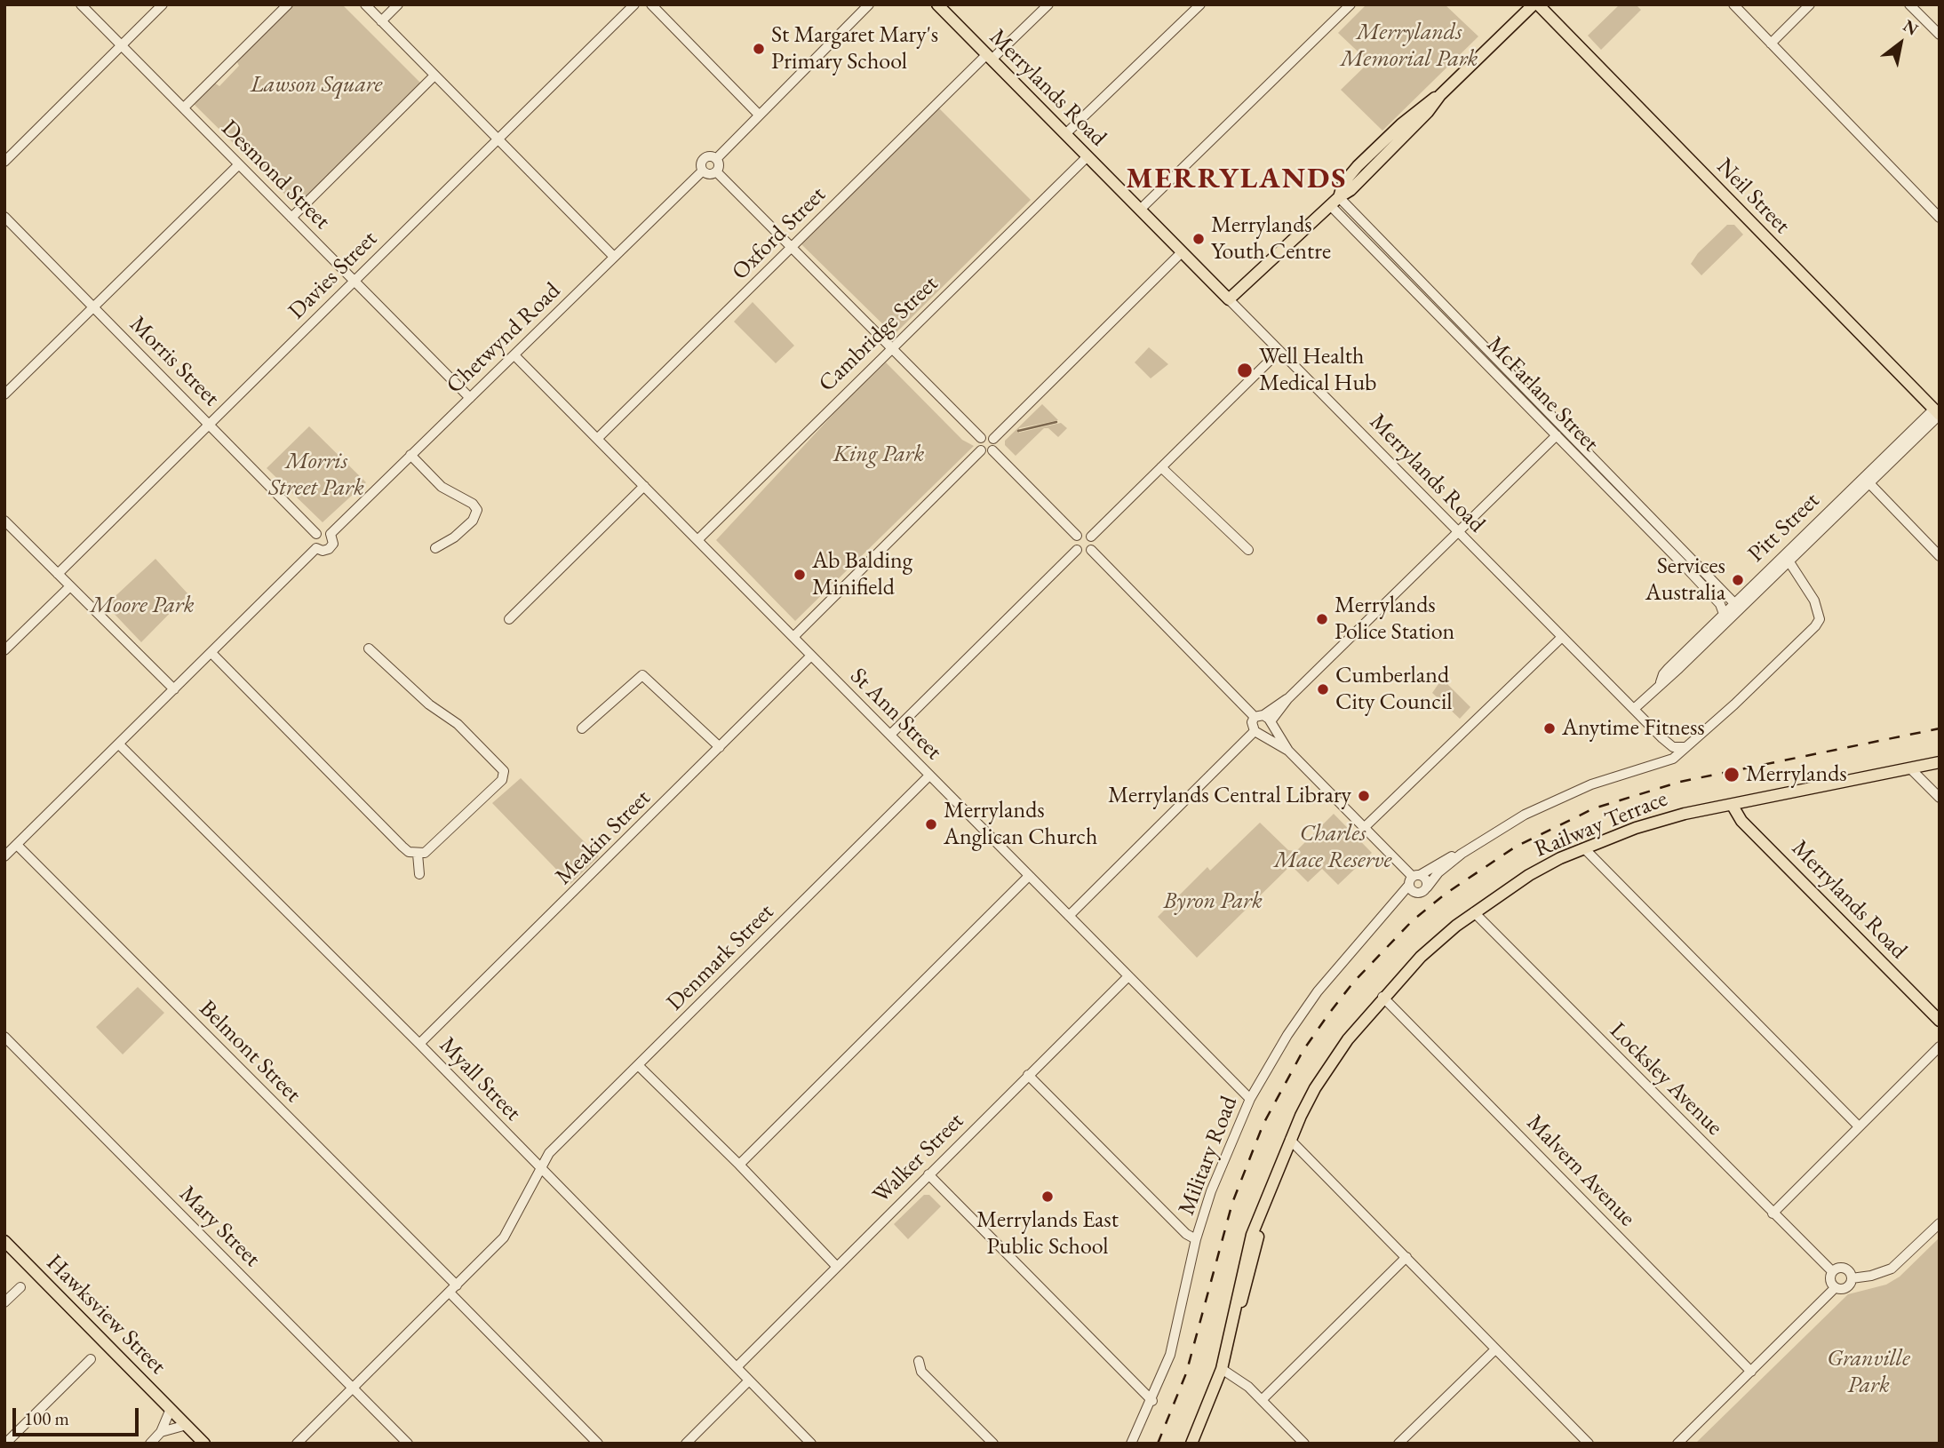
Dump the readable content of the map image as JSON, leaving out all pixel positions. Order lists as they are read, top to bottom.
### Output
{
  "streets": {
    "main road": [
      "Merrylands Road",
      "Neil Street",
      "Railway Terrace",
      "Hawksview Street"
    ],
    "street": [
      "Desmond Street",
      "Oxford Street",
      "Davies Street",
      "Cambridge Street",
      "Chetwynd Road",
      "Morris Street",
      "McFarlane Street",
      "Pitt Street",
      "St Ann Street",
      "Meakin Street",
      "Denmark Street",
      "Belmont Street",
      "Myall Street",
      "Locksley Avenue",
      "Military Road",
      "Walker Street",
      "Malvern Avenue",
      "Mary Street"
    ]
  },
  "crossings": [
    ["Merrylands Road", "Oxford Street"],
    ["Merrylands Road", "Cambridge Street"],
    ["Merrylands Road", "Pitt Street"],
    ["Merrylands Road", "Railway Terrace"],
    ["Merrylands Road", "Military Road"],
    ["Desmond Street", "Davies Street"],
    ["Desmond Street", "Chetwynd Road"],
    ["Neil Street", "Pitt Street"],
    ["Oxford Street", "St Ann Street"],
    ["Davies Street", "Morris Street"],
    ["Cambridge Street", "St Ann Street"],
    ["Chetwynd Road", "Morris Street"],
    ["Chetwynd Road", "St Ann Street"],
    ["McFarlane Street", "Pitt Street"],
    ["St Ann Street", "Meakin Street"],
    ["St Ann Street", "Denmark Street"],
    ["St Ann Street", "Military Road"],
    ["St Ann Street", "Walker Street"],
    ["Railway Terrace", "Locksley Avenue"],
    ["Railway Terrace", "Malvern Avenue"],
    ["Meakin Street", "Myall Street"],
    ["Denmark Street", "Belmont Street"],
    ["Denmark Street", "Myall Street"],
    ["Denmark Street", "Mary Street"],
    ["Myall Street", "Walker Street"]
  ],
  "districts": ["MERRYLANDS"],
  "parks": [
    "Merrylands Memorial Park",
    "Lawson Square",
    "King Park",
    "Morris Street Park",
    "Moore Park",
    "Charles Mace Reserve",
    "Byron Park",
    "Granville Park"
  ],
  "places": [
    "St Margaret Mary's Primary School",
    "Merrylands Youth Centre",
    "Well Health Medical Hub",
    "Ab Balding Minifield",
    "Services Australia",
    "Merrylands Police Station",
    "Cumberland City Council",
    "Anytime Fitness",
    "Merrylands",
    "Merrylands Central Library",
    "Merrylands Anglican Church",
    "Merrylands East Public School"
  ],
  "scale_bar": "100 m",
  "north": "top right"
}
